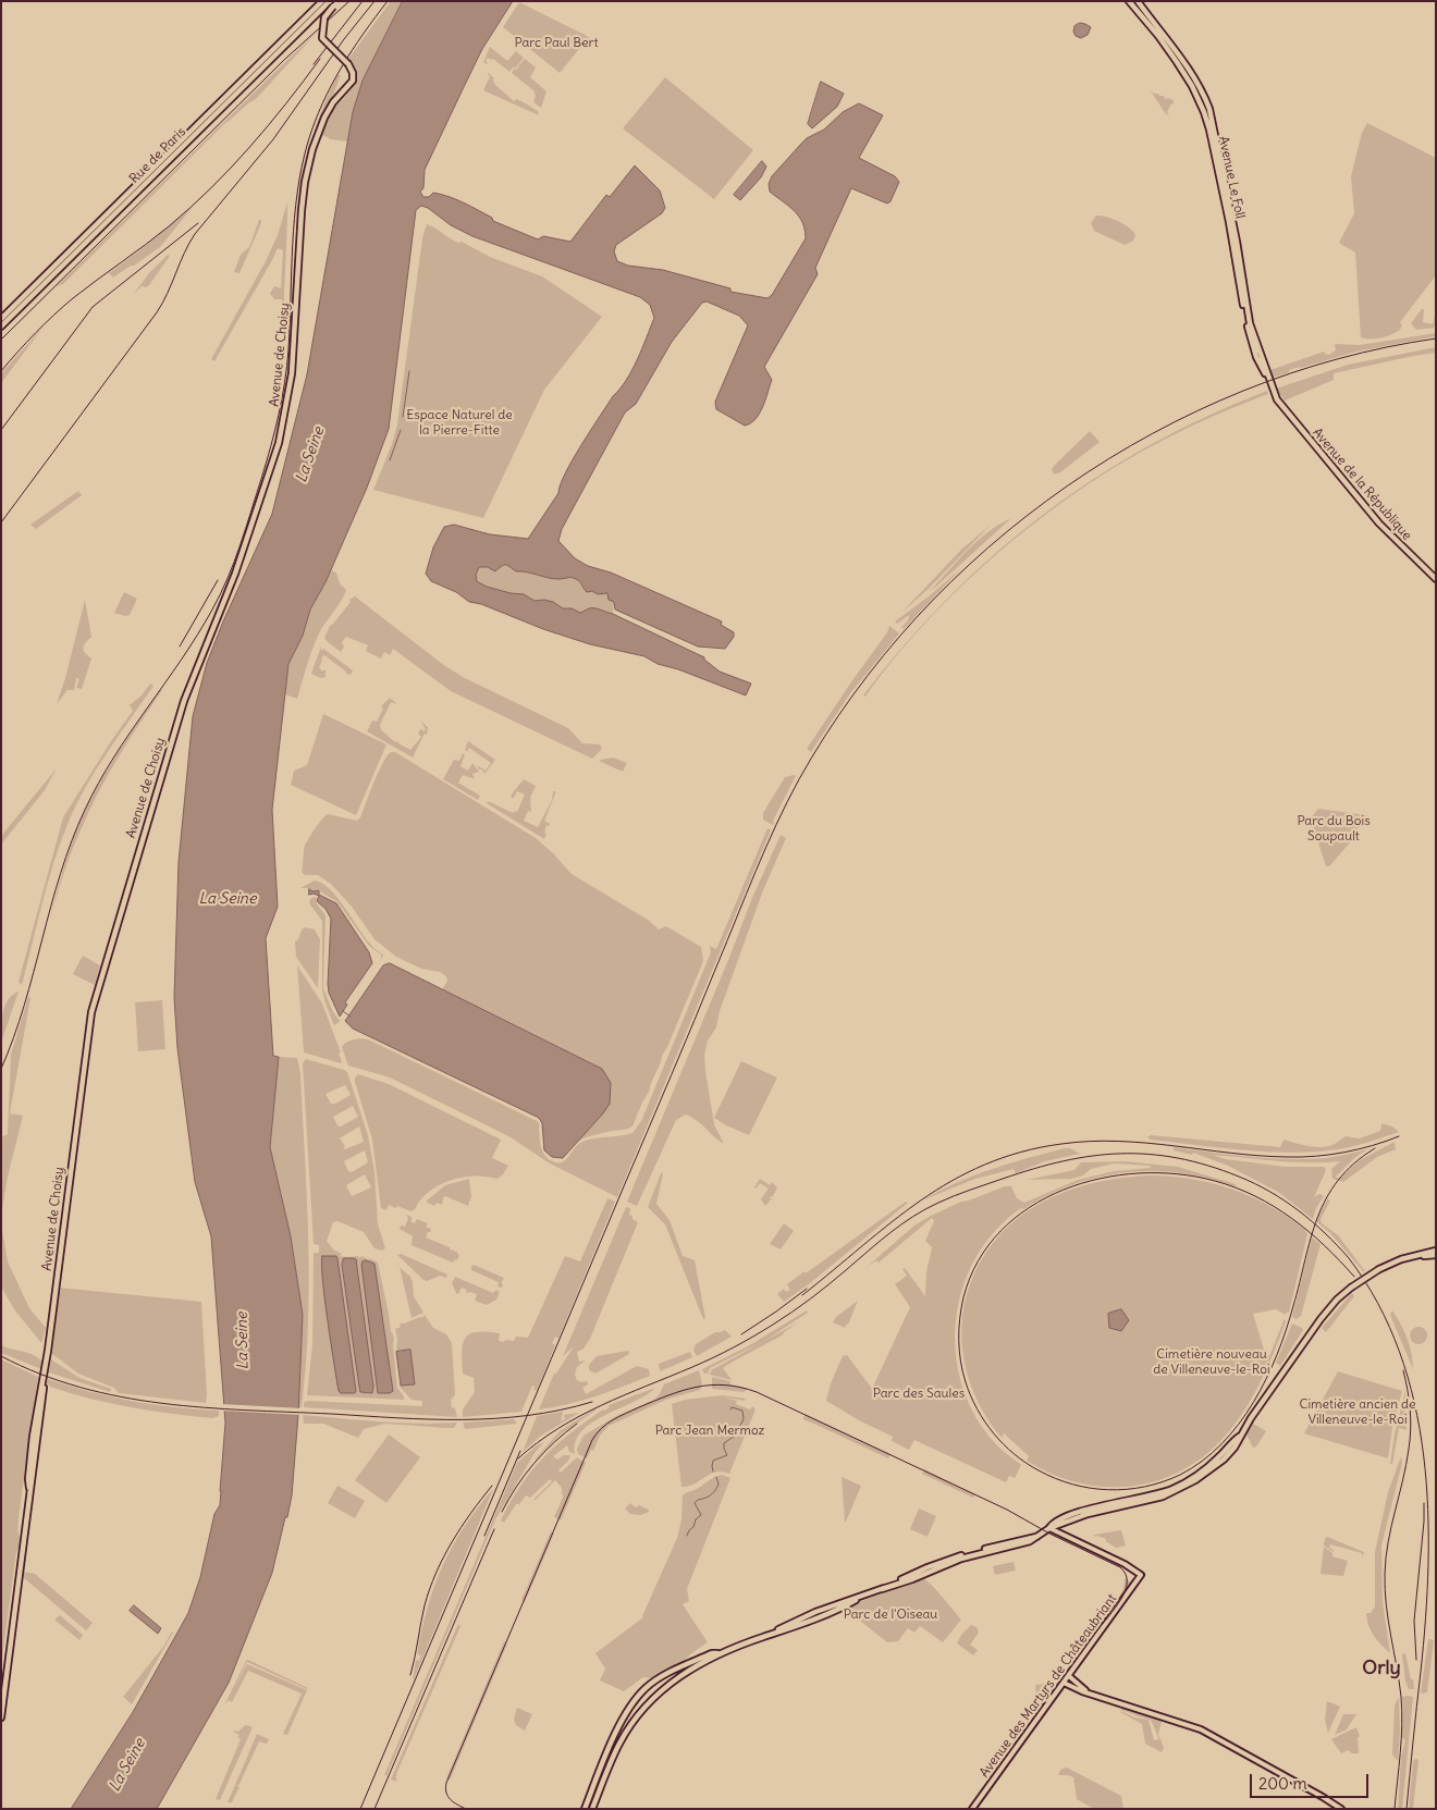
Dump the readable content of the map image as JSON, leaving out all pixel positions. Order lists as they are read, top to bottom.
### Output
{
  "streets": {
    "main road": [
      "Rue de Paris",
      "Avenue Le Foll",
      "Avenue de Choisy",
      "Avenue de la République"
    ],
    "street": ["Avenue des Martyrs de Châteaubriant"]
  },
  "crossings": [
    ["Avenue Le Foll", "Avenue de la République"]
  ],
  "districts": ["Orly"],
  "water": ["La Seine"],
  "parks": [
    "Parc Paul Bert",
    "Espace Naturel de la Pierre-Fitte",
    "Parc du Bois Soupault",
    "Cimetière nouveau de Villeneuve-le-Roi",
    "Parc des Saules",
    "Cimetière ancien de Villeneuve-le-Roi",
    "Parc Jean Mermoz",
    "Parc de l'Oiseau"
  ],
  "scale_bar": "200 m"
}
